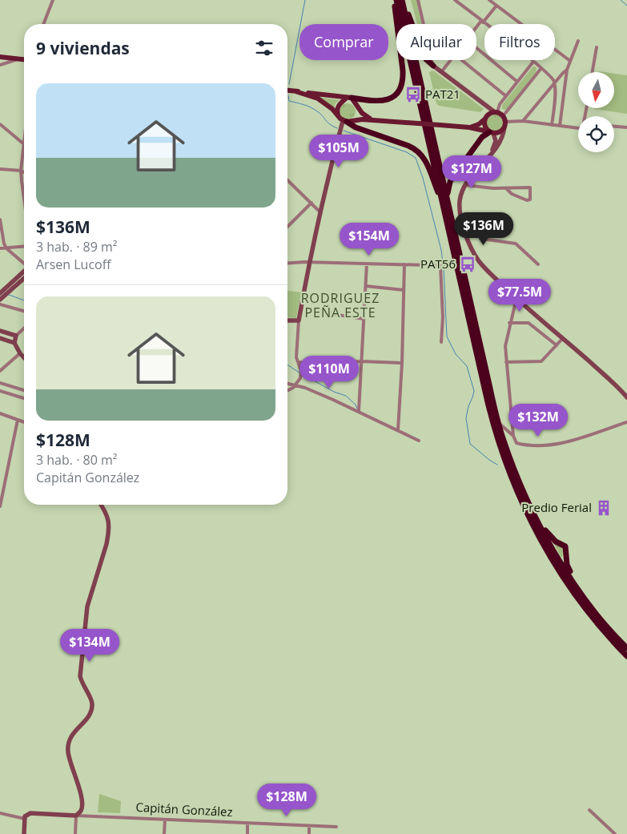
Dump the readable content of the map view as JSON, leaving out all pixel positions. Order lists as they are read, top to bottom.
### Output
{
  "streets": {
    "street": ["Capitán González"]
  },
  "districts": ["RODRIGUEZ PEÑA ESTE"],
  "places": {
    "bus stop": ["PAT21", "PAT56"],
    "building": ["Predio Ferial"]
  },
  "north": "bottom",
  "page": {
    "chip": ["Comprar", "Alquilar", "Filtros"],
    "heading": "9 viviendas",
    "list": [
      {
        "name": "$136M",
        "note": "3 hab. · 89 m² · Arsen Lucoff"
      },
      {
        "name": "$128M",
        "note": "3 hab. · 80 m² · Capitán González"
      }
    ],
    "price": [
      "$105M",
      "$127M",
      "$136M",
      "$154M",
      "$77.5M",
      "$110M",
      "$132M",
      "$134M",
      "$128M"
    ]
  }
}
